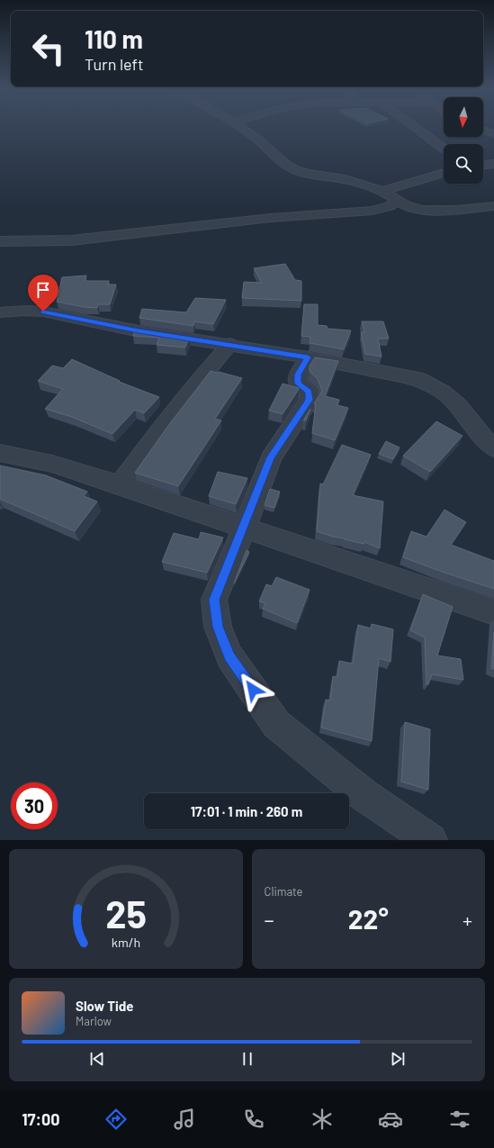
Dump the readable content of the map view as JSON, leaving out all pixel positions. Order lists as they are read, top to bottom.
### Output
{
  "north": "bottom",
  "page": {
    "turn": ["110 m", "Turn left"],
    "limit": "30",
    "trip": "17:01 · 1 min · 260 m",
    "tile": "Climate",
    "heat": ["−", "22°", "+"],
    "song": ["Slow Tide", "Marlow"],
    "tabs": "17:00",
    "gauge": ["25", "km/h"]
  }
}
